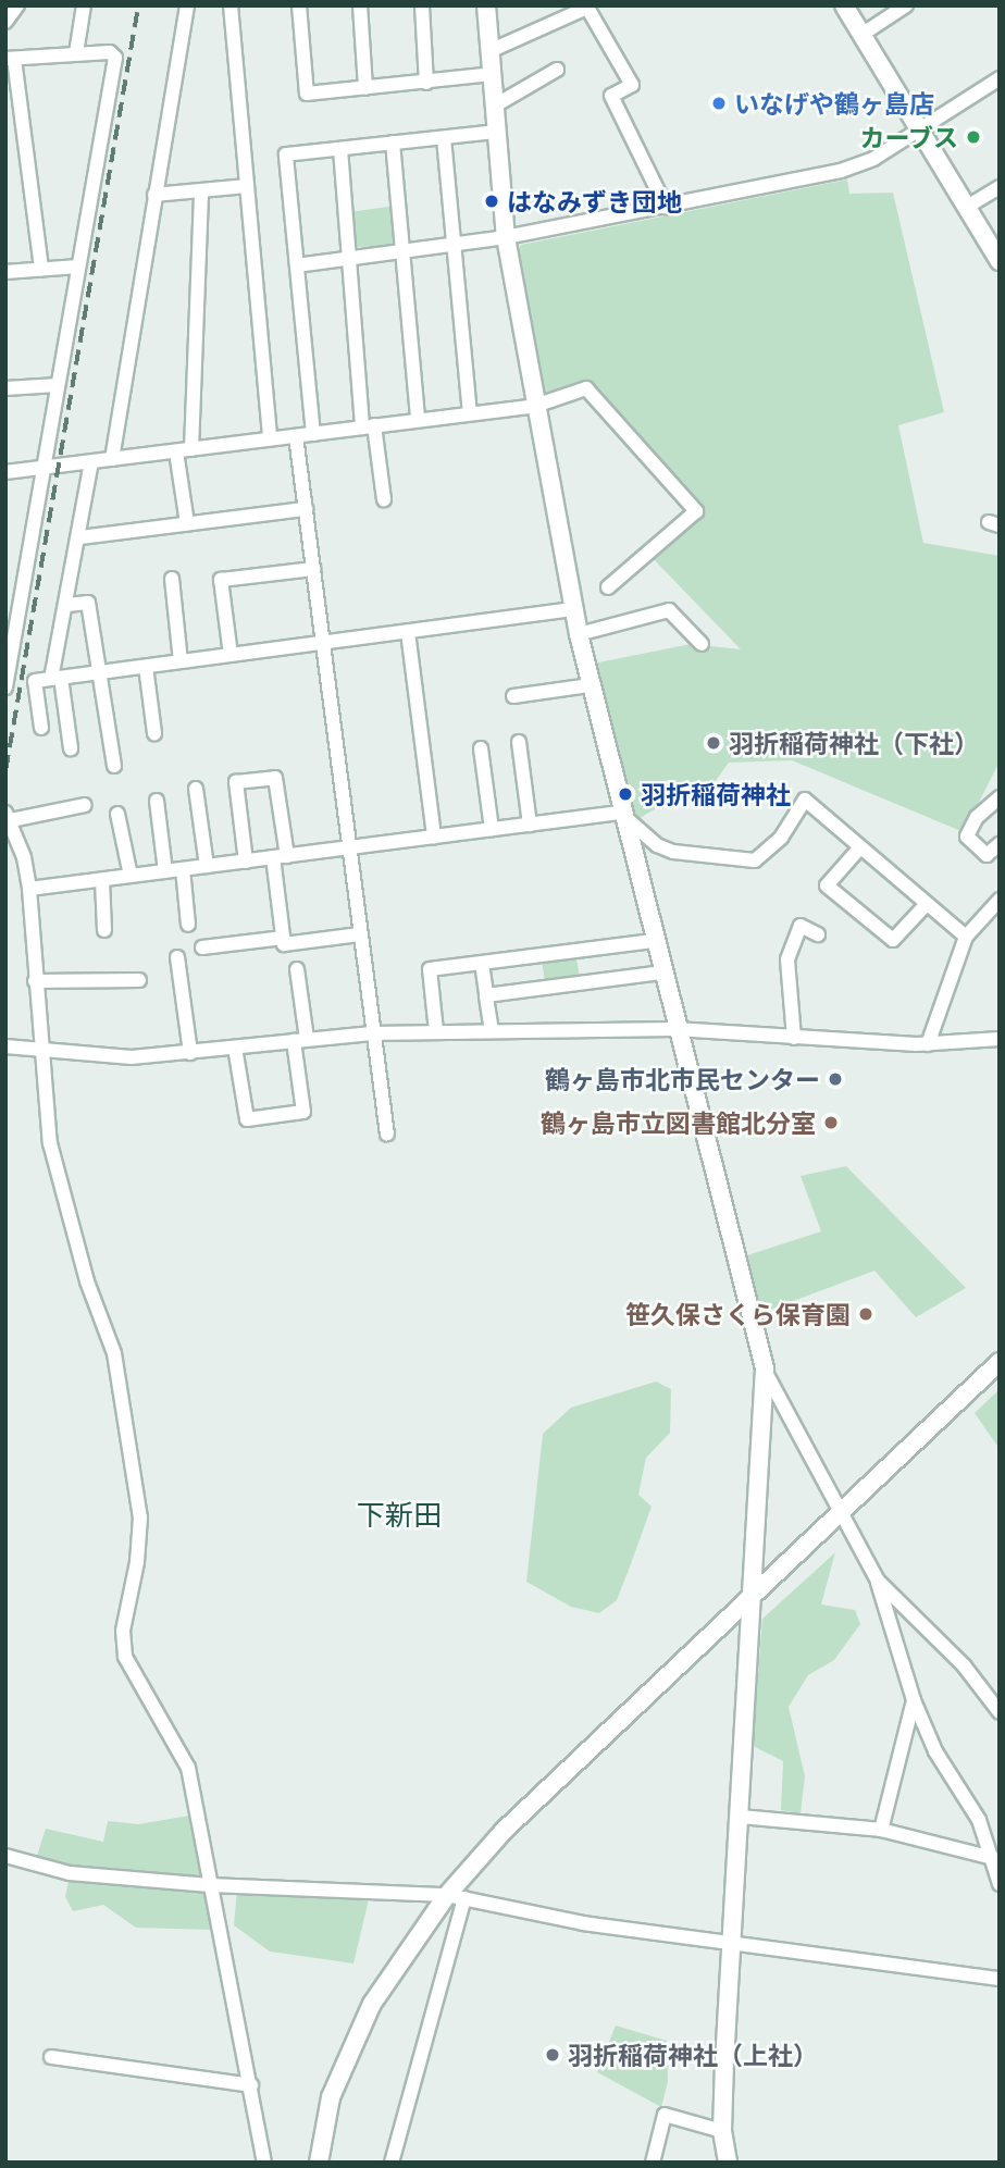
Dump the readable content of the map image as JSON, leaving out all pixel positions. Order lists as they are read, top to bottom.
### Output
{
  "districts": ["下新田"],
  "places": [
    "いなげや鶴ヶ島店",
    "カーブス",
    "はなみずき団地",
    "羽折稲荷神社（下社）",
    "羽折稲荷神社",
    "鶴ヶ島市北市民センター",
    "鶴ヶ島市立図書館北分室",
    "笹久保さくら保育園",
    "羽折稲荷神社（上社）"
  ]
}
